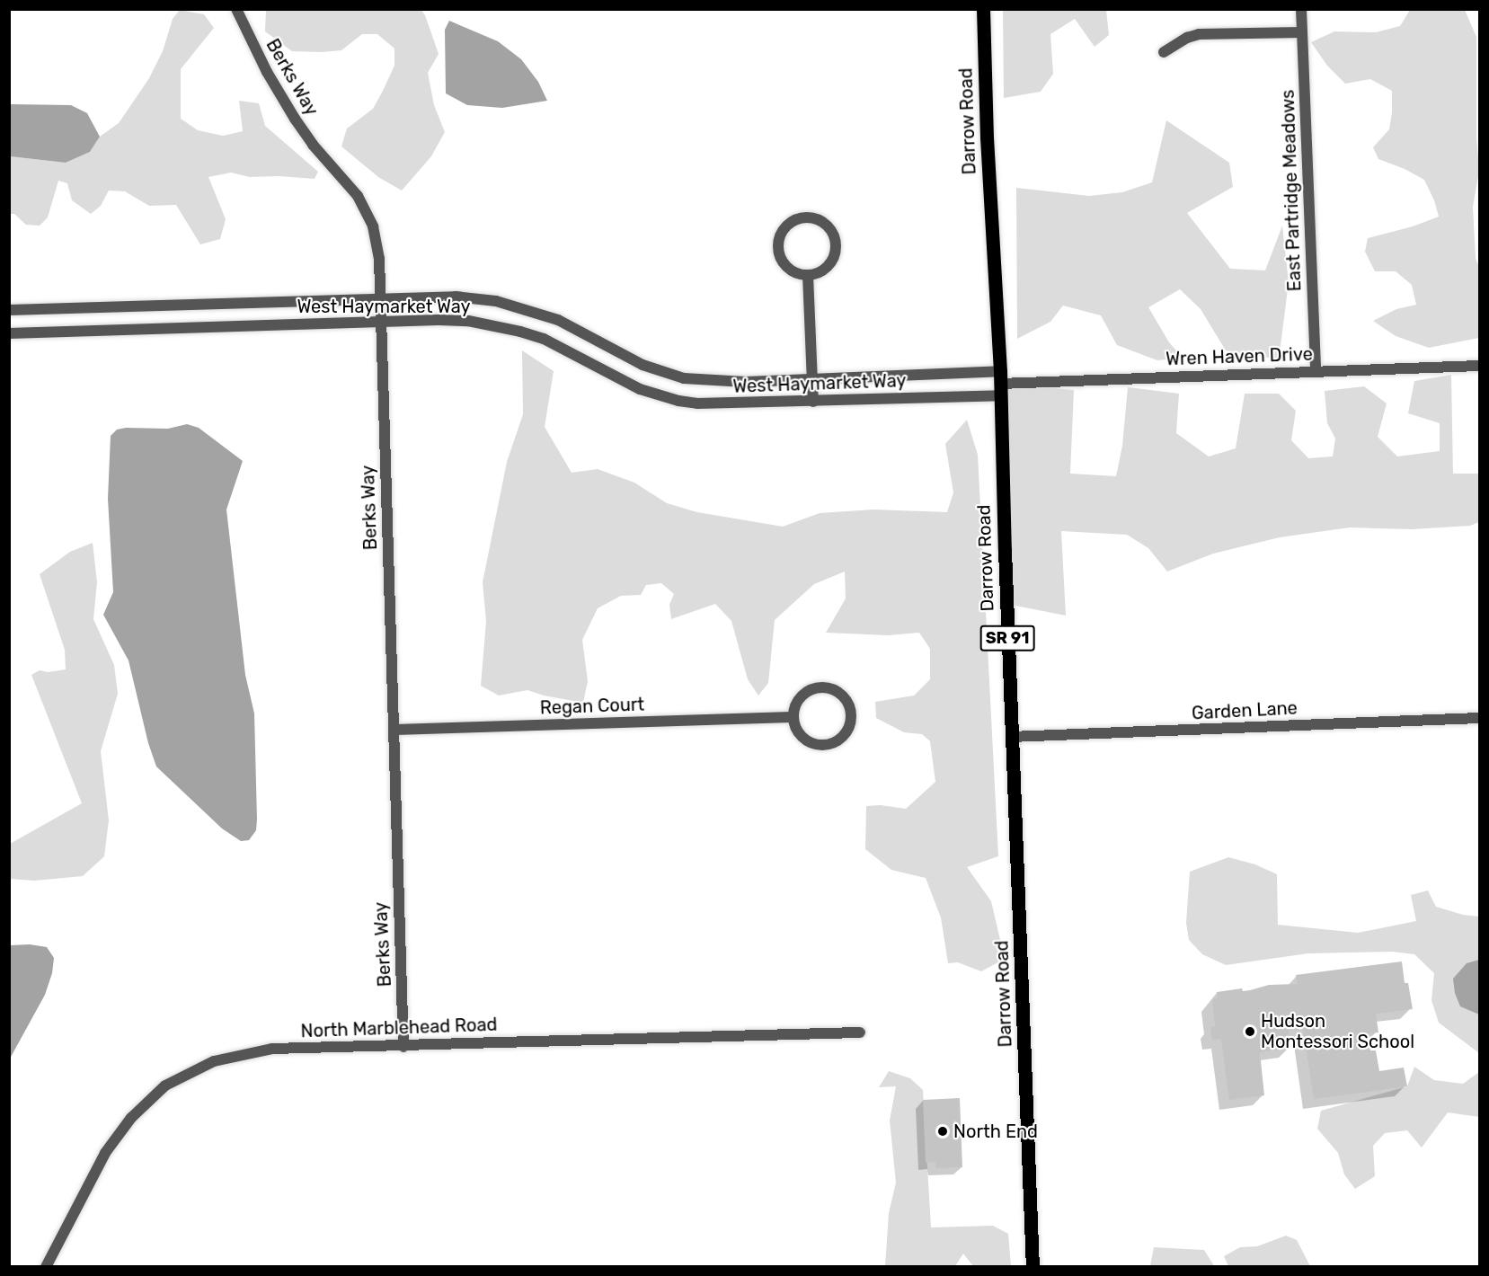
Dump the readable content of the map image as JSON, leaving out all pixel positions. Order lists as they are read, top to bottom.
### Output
{
  "streets": {
    "main road": ["Darrow Road", "SR 91"],
    "street": [
      "Berks Way",
      "East Partridge Meadows",
      "West Haymarket Way",
      "Wren Haven Drive",
      "Regan Court",
      "Garden Lane",
      "North Marblehead Road"
    ]
  },
  "crossings": [
    ["Berks Way", "West Haymarket Way"],
    ["Berks Way", "Regan Court"],
    ["Berks Way", "North Marblehead Road"],
    ["Darrow Road", "West Haymarket Way"],
    ["Darrow Road", "Wren Haven Drive"],
    ["Darrow Road", "Garden Lane"],
    ["East Partridge Meadows", "Wren Haven Drive"],
    ["West Haymarket Way", "Wren Haven Drive"]
  ],
  "places": ["Hudson Montessori School", "North End"]
}
